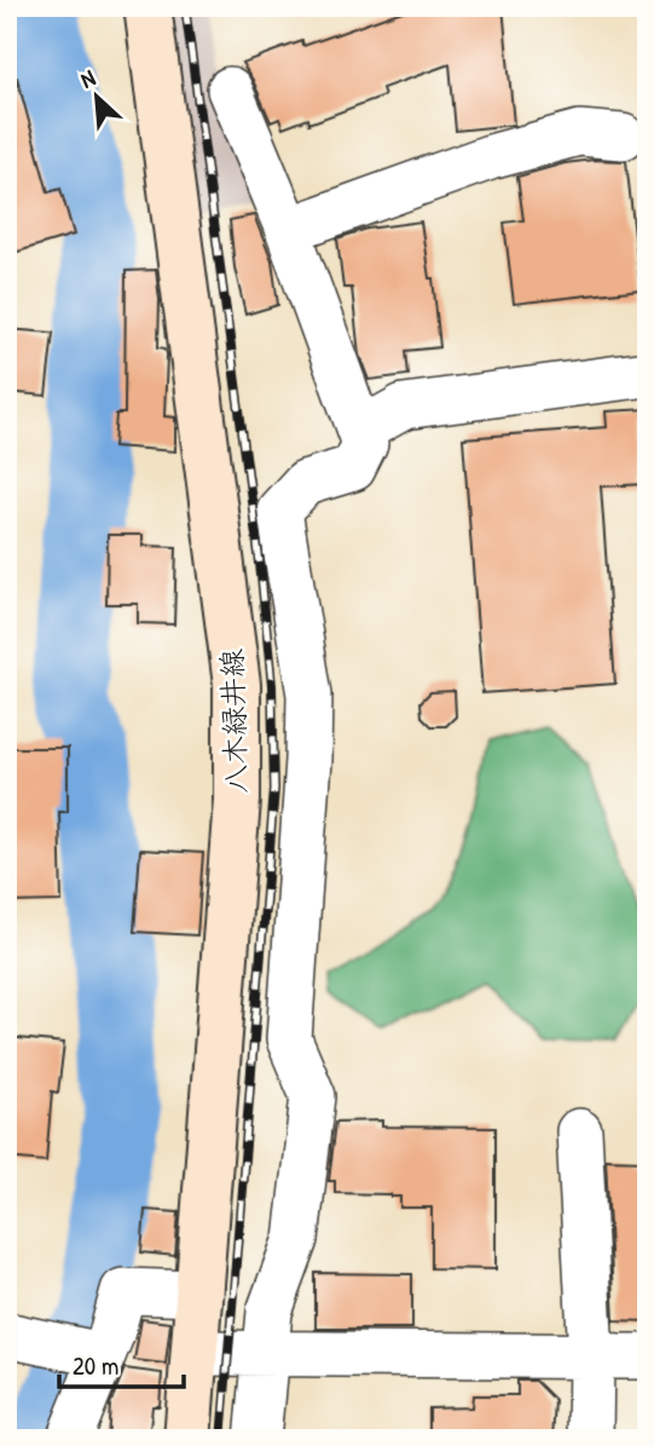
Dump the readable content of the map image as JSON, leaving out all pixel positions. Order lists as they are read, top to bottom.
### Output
{
  "streets": {
    "main road": ["八木緑井線"]
  },
  "scale_bar": "20 m",
  "north": "top left"
}
